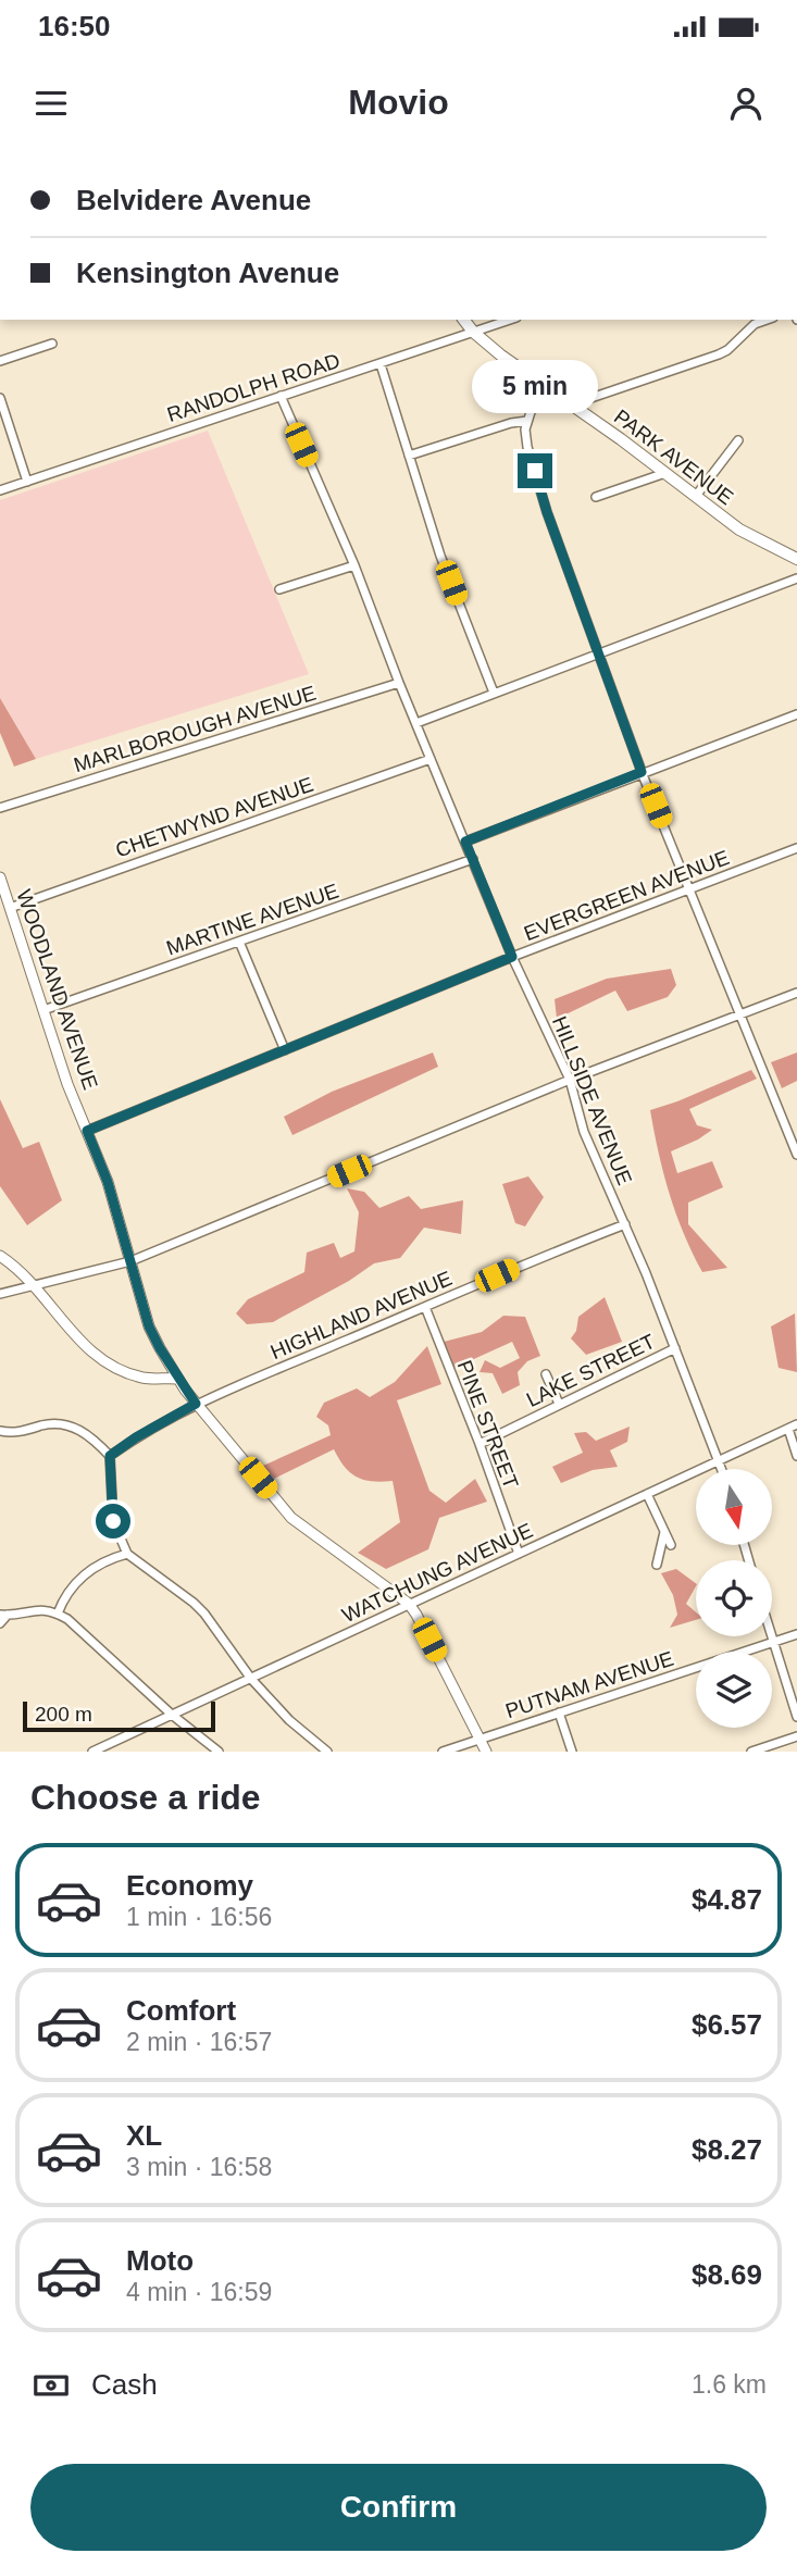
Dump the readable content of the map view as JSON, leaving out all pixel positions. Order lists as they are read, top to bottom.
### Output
{
  "streets": {
    "main road": ["PARK AVENUE"],
    "street": [
      "RANDOLPH ROAD",
      "MARLBOROUGH AVENUE",
      "CHETWYND AVENUE",
      "EVERGREEN AVENUE",
      "MARTINE AVENUE",
      "WOODLAND AVENUE",
      "HILLSIDE AVENUE",
      "HIGHLAND AVENUE",
      "LAKE STREET",
      "PINE STREET",
      "WATCHUNG AVENUE",
      "PUTNAM AVENUE"
    ]
  },
  "crossings": [
    ["RANDOLPH ROAD", "PARK AVENUE"],
    ["RANDOLPH ROAD", "HILLSIDE AVENUE"],
    ["MARLBOROUGH AVENUE", "HILLSIDE AVENUE"],
    ["CHETWYND AVENUE", "WOODLAND AVENUE"],
    ["CHETWYND AVENUE", "HILLSIDE AVENUE"],
    ["EVERGREEN AVENUE", "WOODLAND AVENUE"],
    ["EVERGREEN AVENUE", "HILLSIDE AVENUE"],
    ["MARTINE AVENUE", "WOODLAND AVENUE"],
    ["MARTINE AVENUE", "HILLSIDE AVENUE"],
    ["WOODLAND AVENUE", "HIGHLAND AVENUE"],
    ["WOODLAND AVENUE", "WATCHUNG AVENUE"],
    ["WOODLAND AVENUE", "PUTNAM AVENUE"],
    ["HILLSIDE AVENUE", "HIGHLAND AVENUE"],
    ["HILLSIDE AVENUE", "LAKE STREET"],
    ["HILLSIDE AVENUE", "WATCHUNG AVENUE"],
    ["HIGHLAND AVENUE", "PINE STREET"],
    ["LAKE STREET", "PINE STREET"],
    ["PINE STREET", "WATCHUNG AVENUE"]
  ],
  "scale_bar": "200 m",
  "north": "bottom",
  "page": {
    "status": "16:50",
    "header": "Movio",
    "banner": ["Belvidere Avenue", "Kensington Avenue"],
    "bubble": "5 min",
    "scale": "200 m",
    "heading": "Choose a ride",
    "list": [
      {
        "name": "Economy",
        "note": "1 min · 16:56",
        "value": "$4.87"
      },
      {
        "name": "Comfort",
        "note": "2 min · 16:57",
        "value": "$6.57"
      },
      {
        "name": "XL",
        "note": "3 min · 16:58",
        "value": "$8.27"
      },
      {
        "name": "Moto",
        "note": "4 min · 16:59",
        "value": "$8.69"
      }
    ],
    "pay": ["Cash", "1.6 km"],
    "buttons": "Confirm"
  }
}
